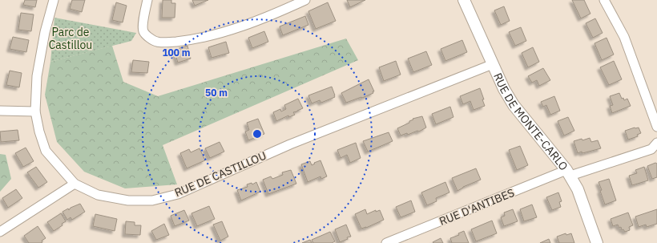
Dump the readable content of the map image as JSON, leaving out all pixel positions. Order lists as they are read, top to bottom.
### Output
{
  "streets": {
    "street": ["RUE DE MONTE-CARLO", "RUE DE CASTILLOU", "RUE D'ANTIBES"]
  },
  "crossings": [
    ["RUE DE MONTE-CARLO", "RUE DE CASTILLOU"],
    ["RUE DE MONTE-CARLO", "RUE D'ANTIBES"]
  ],
  "parks": ["Parc de Castillou"],
  "rings": ["100 m", "50 m"]
}
